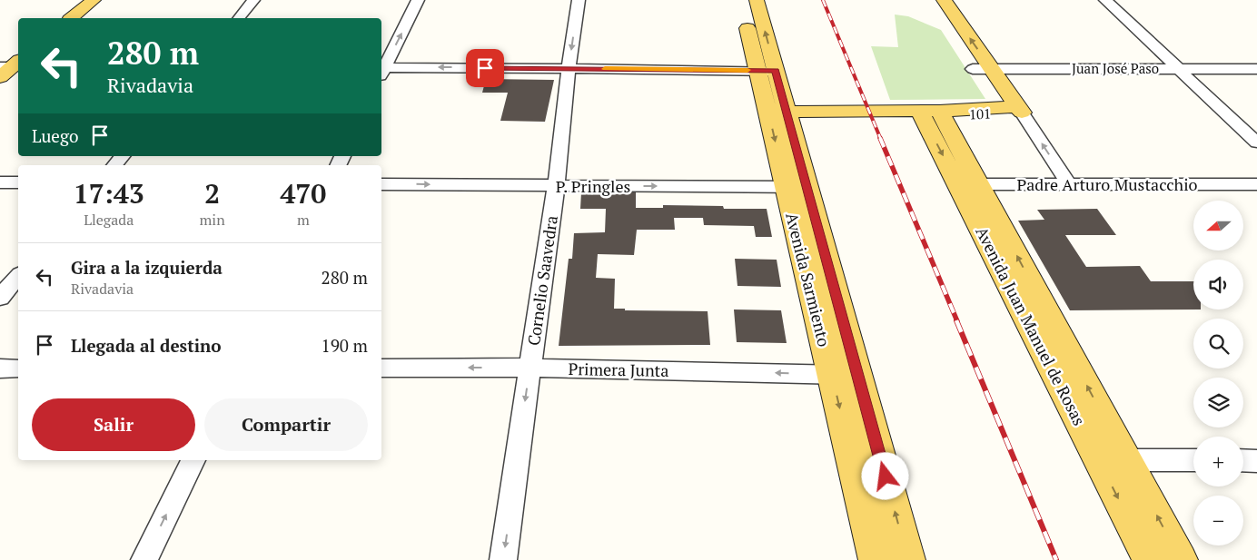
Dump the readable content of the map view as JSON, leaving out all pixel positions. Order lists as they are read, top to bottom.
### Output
{
  "streets": {
    "main road": ["101", "Avenida Sarmiento", "Avenida Juan Manuel de Rosas"],
    "street": [
      "Juan José Paso",
      "Padre Arturo Mustacchio",
      "P. Pringles",
      "Cornelio Saavedra",
      "Primera Junta"
    ]
  },
  "crossings": [
    ["101", "Avenida Juan Manuel de Rosas"],
    ["Padre Arturo Mustacchio", "Avenida Juan Manuel de Rosas"],
    ["P. Pringles", "Avenida Sarmiento"],
    ["P. Pringles", "Cornelio Saavedra"],
    ["Avenida Sarmiento", "Primera Junta"],
    ["Cornelio Saavedra", "Primera Junta"]
  ],
  "one_way": ["Cornelio Saavedra", "Primera Junta"],
  "north": "left",
  "page": {
    "turn": ["280 m", "Rivadavia"],
    "then": "Luego",
    "eta": [
      "17:43",
      "Llegada",
      "2",
      "min",
      "470",
      "m"
    ],
    "map_buttons": ["+", "−"],
    "list": [
      {
        "name": "Gira a la izquierda",
        "note": "Rivadavia",
        "value": "280 m"
      },
      {
        "name": "Llegada al destino",
        "value": "190 m"
      }
    ],
    "buttons": ["Salir", "Compartir"]
  }
}
